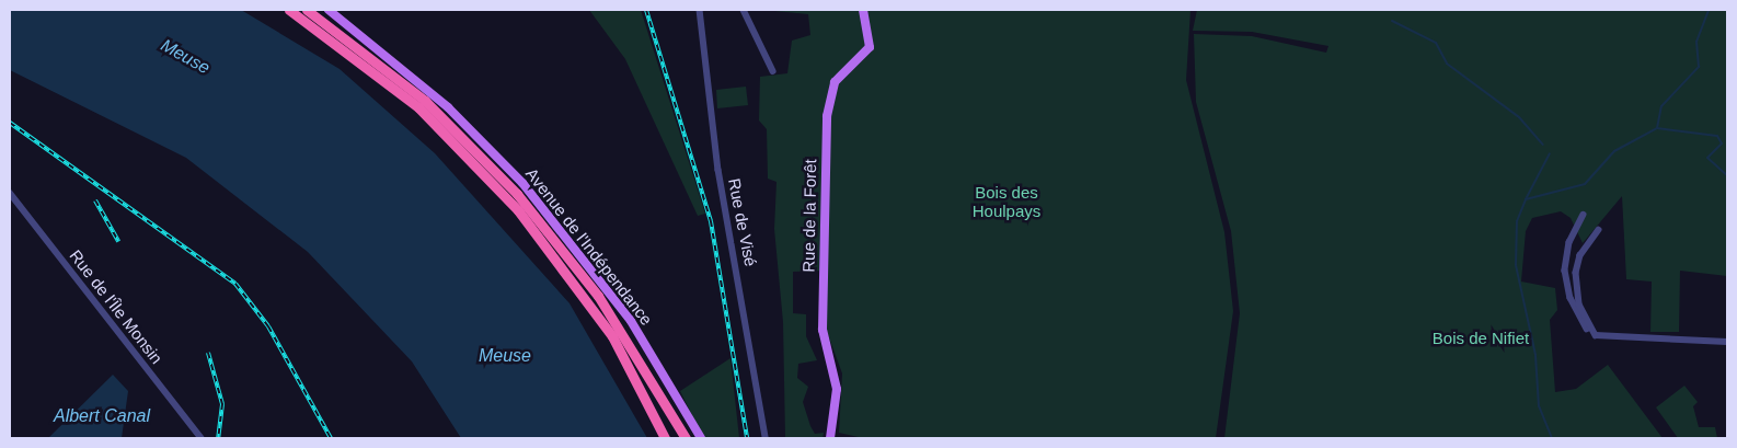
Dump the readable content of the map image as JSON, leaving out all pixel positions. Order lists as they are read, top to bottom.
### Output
{
  "streets": {
    "main road": ["Rue de la Forêt", "Avenue de l'Indépendance"],
    "street": ["Rue de Visé", "Rue de l'Île Monsin"]
  },
  "water": ["Meuse", "Albert Canal"],
  "parks": ["Bois des Houlpays", "Bois de Nifiet"]
}
